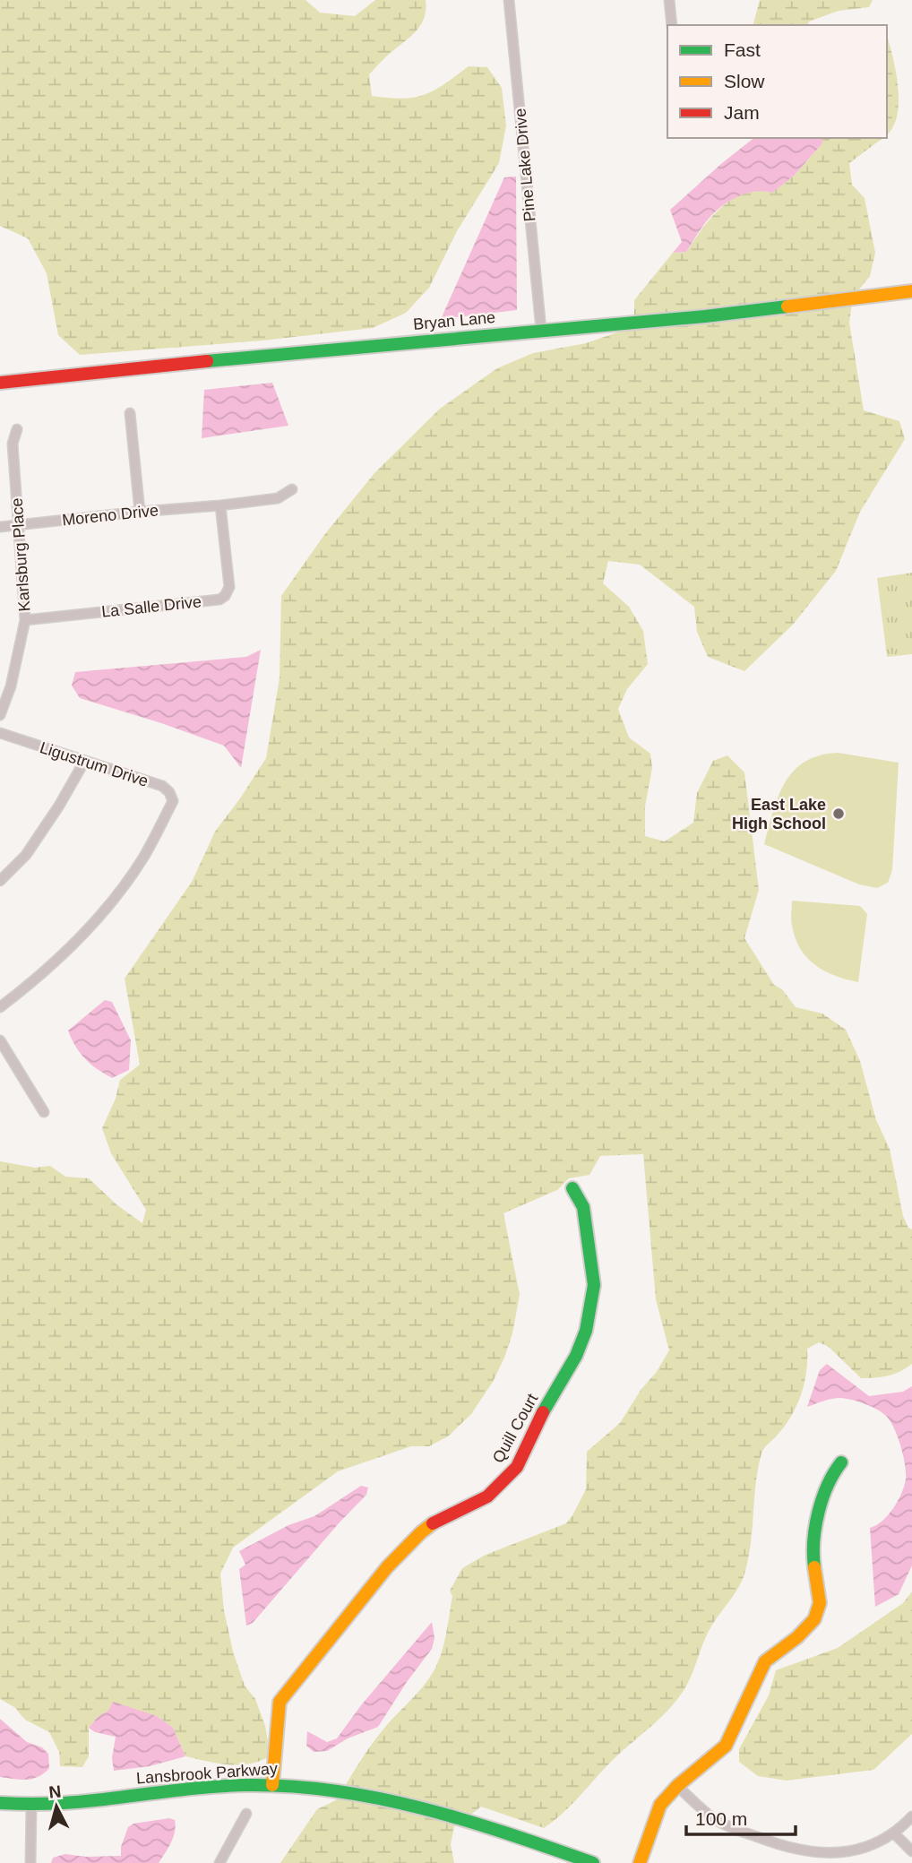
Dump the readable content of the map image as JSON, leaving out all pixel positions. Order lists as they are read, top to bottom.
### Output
{
  "streets": {
    "street": [
      "Pine Lake Drive",
      "Bryan Lane",
      "Moreno Drive",
      "Karlsburg Place",
      "La Salle Drive",
      "Ligustrum Drive",
      "Quill Court",
      "Lansbrook Parkway"
    ]
  },
  "crossings": [
    ["Pine Lake Drive", "Bryan Lane"],
    ["Moreno Drive", "Karlsburg Place"],
    ["Moreno Drive", "La Salle Drive"],
    ["Karlsburg Place", "La Salle Drive"],
    ["Quill Court", "Lansbrook Parkway"]
  ],
  "places": ["East Lake High School"],
  "legend": ["Fast", "Slow", "Jam"],
  "scale_bar": "100 m",
  "north": "top"
}
